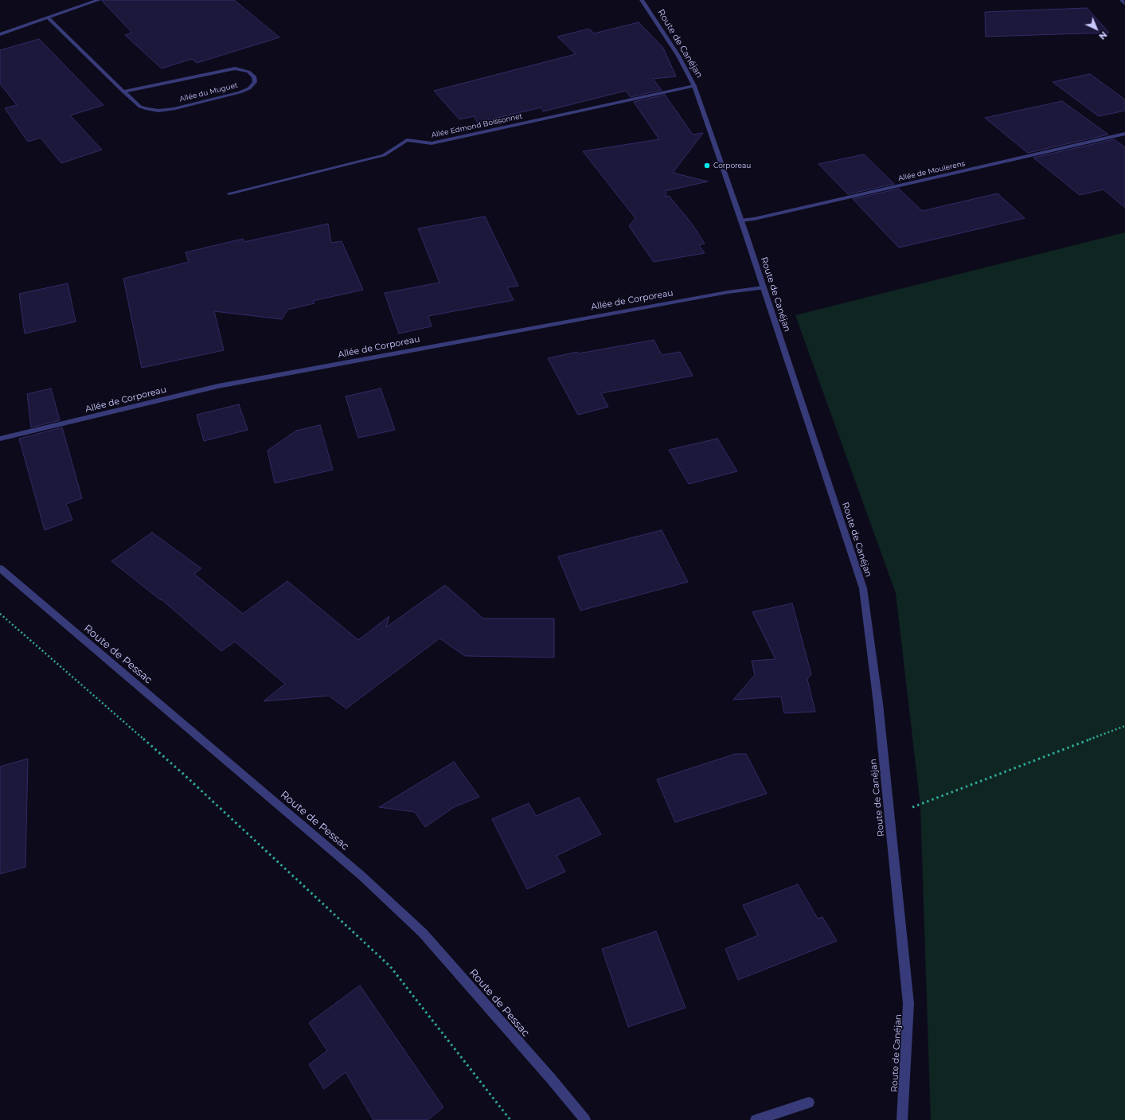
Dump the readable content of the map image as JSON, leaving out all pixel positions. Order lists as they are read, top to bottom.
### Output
{
  "streets": {
    "street": [
      "Route de Canéjan",
      "Allée du Muguet",
      "Allée Edmond Boissonnet",
      "Allée de Moulerens",
      "Allée de Corporeau",
      "Route de Pessac"
    ]
  },
  "crossings": [
    ["Route de Canéjan", "Allée Edmond Boissonnet"],
    ["Route de Canéjan", "Allée de Moulerens"],
    ["Route de Canéjan", "Allée de Corporeau"]
  ],
  "places": ["Corporeau"],
  "north": "bottom right"
}
